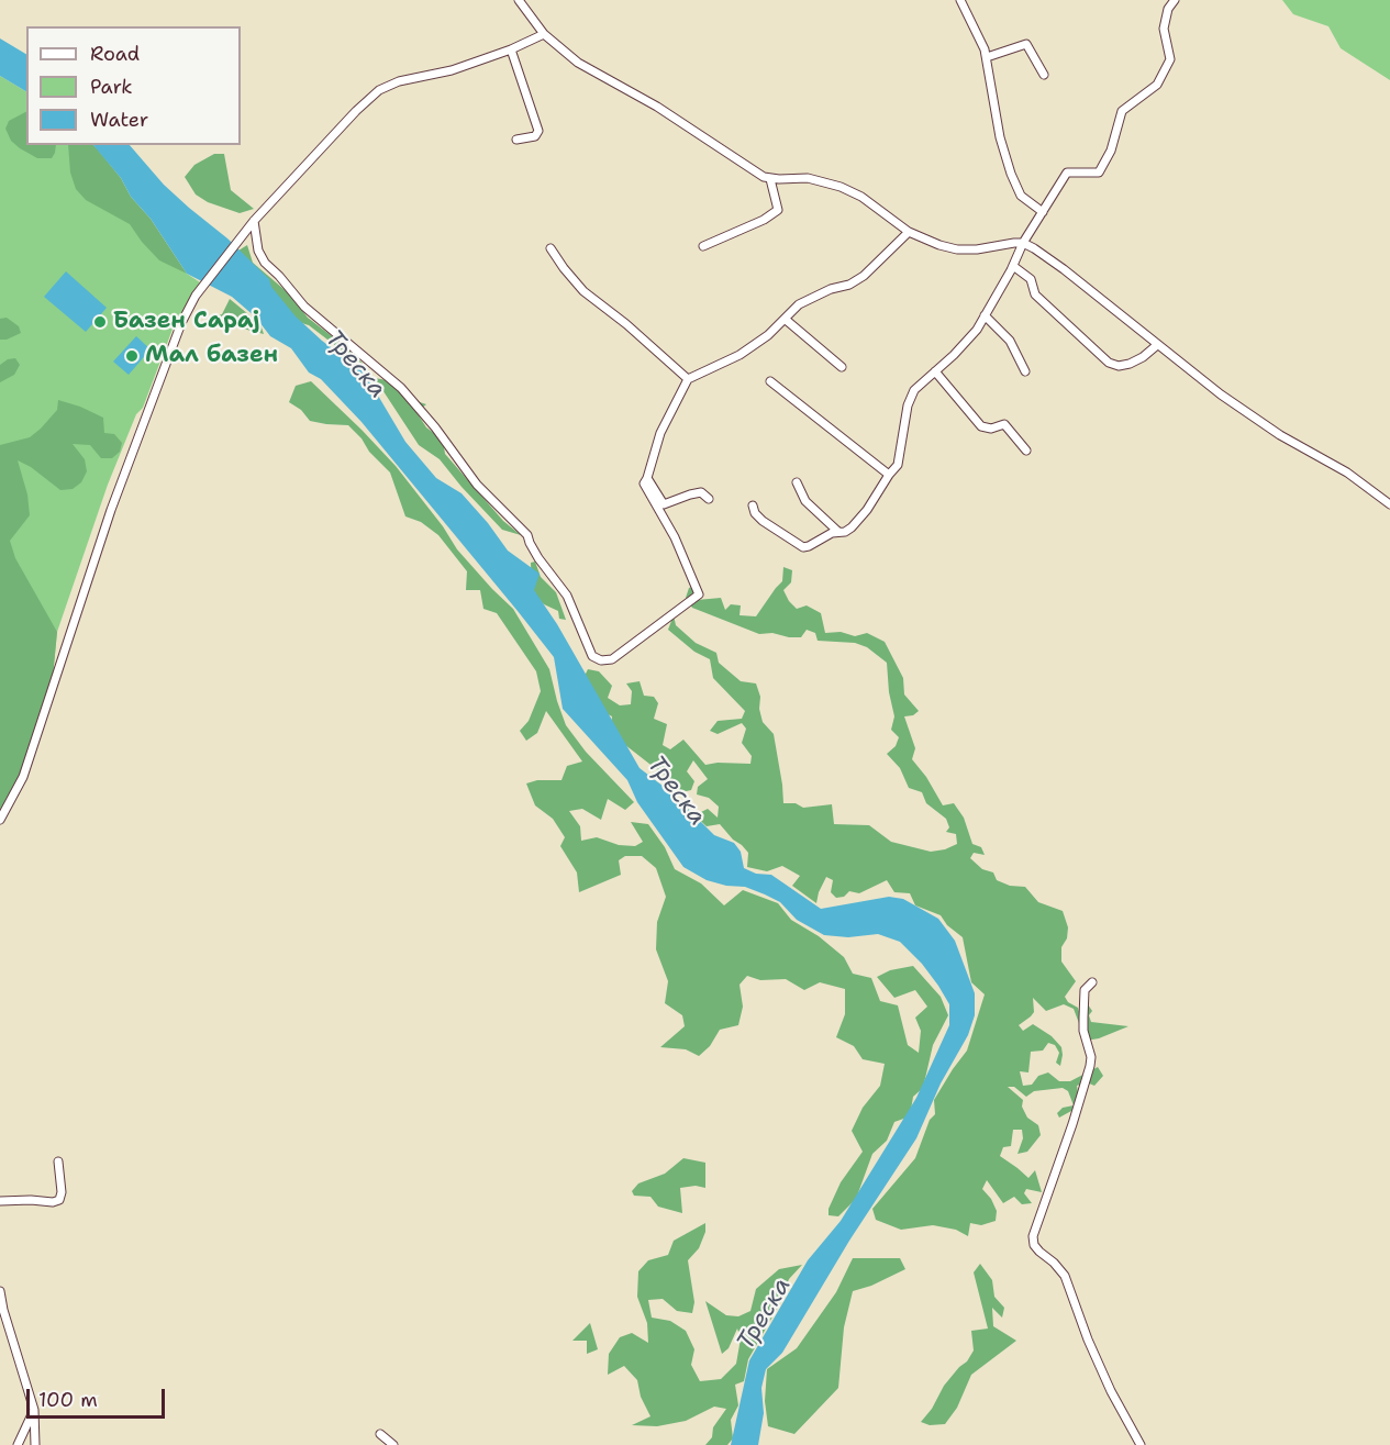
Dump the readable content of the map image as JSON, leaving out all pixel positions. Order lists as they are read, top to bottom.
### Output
{
  "water": ["Треска"],
  "places": ["Базен Сарај", "Мал базен"],
  "legend": ["Road", "Park", "Water"],
  "scale_bar": "100 m"
}
